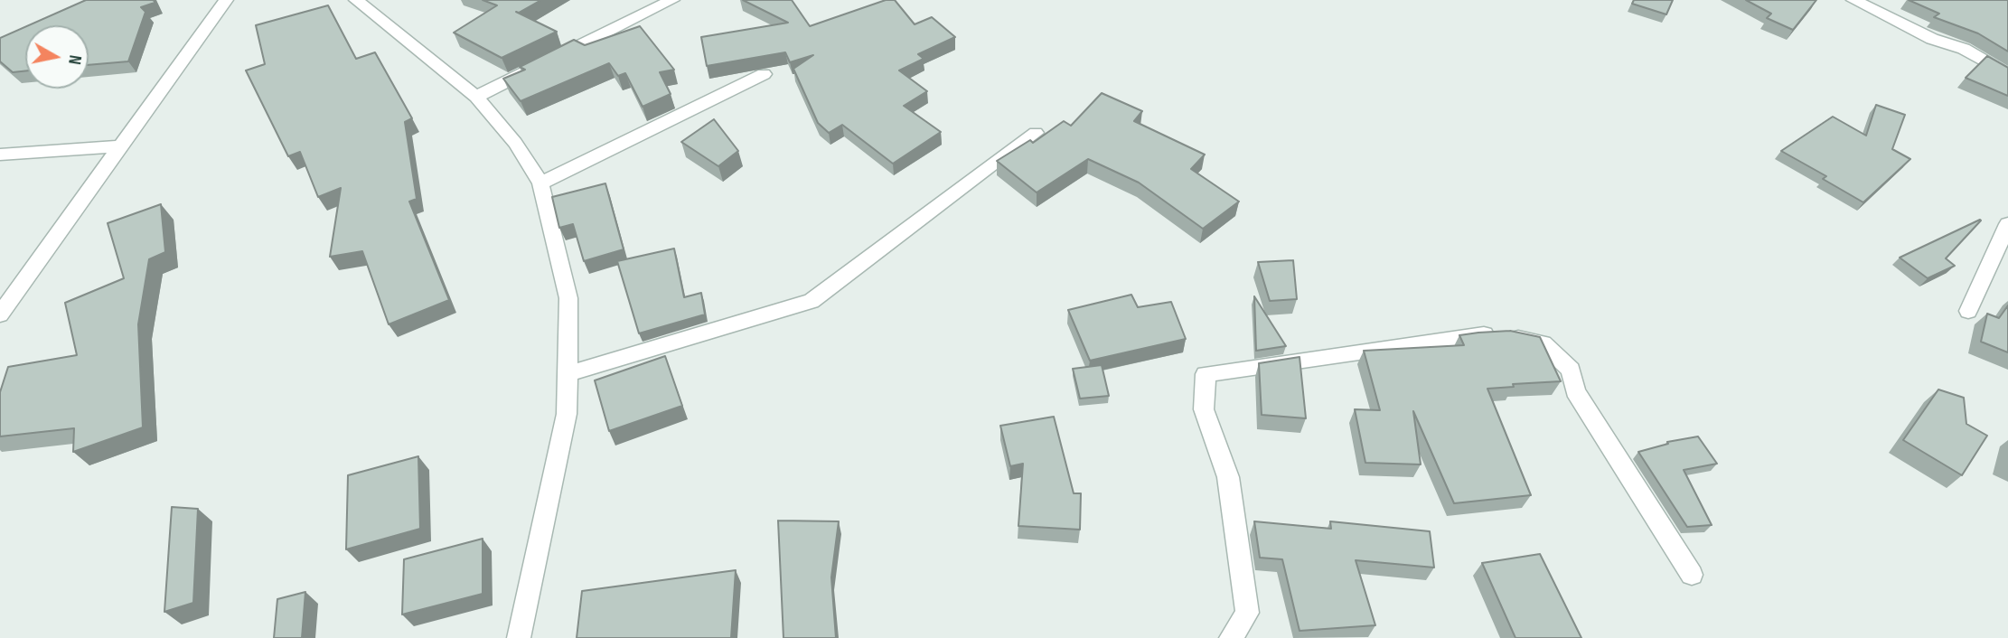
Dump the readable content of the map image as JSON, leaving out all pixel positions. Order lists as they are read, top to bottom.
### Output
{
  "north": "right"
}
